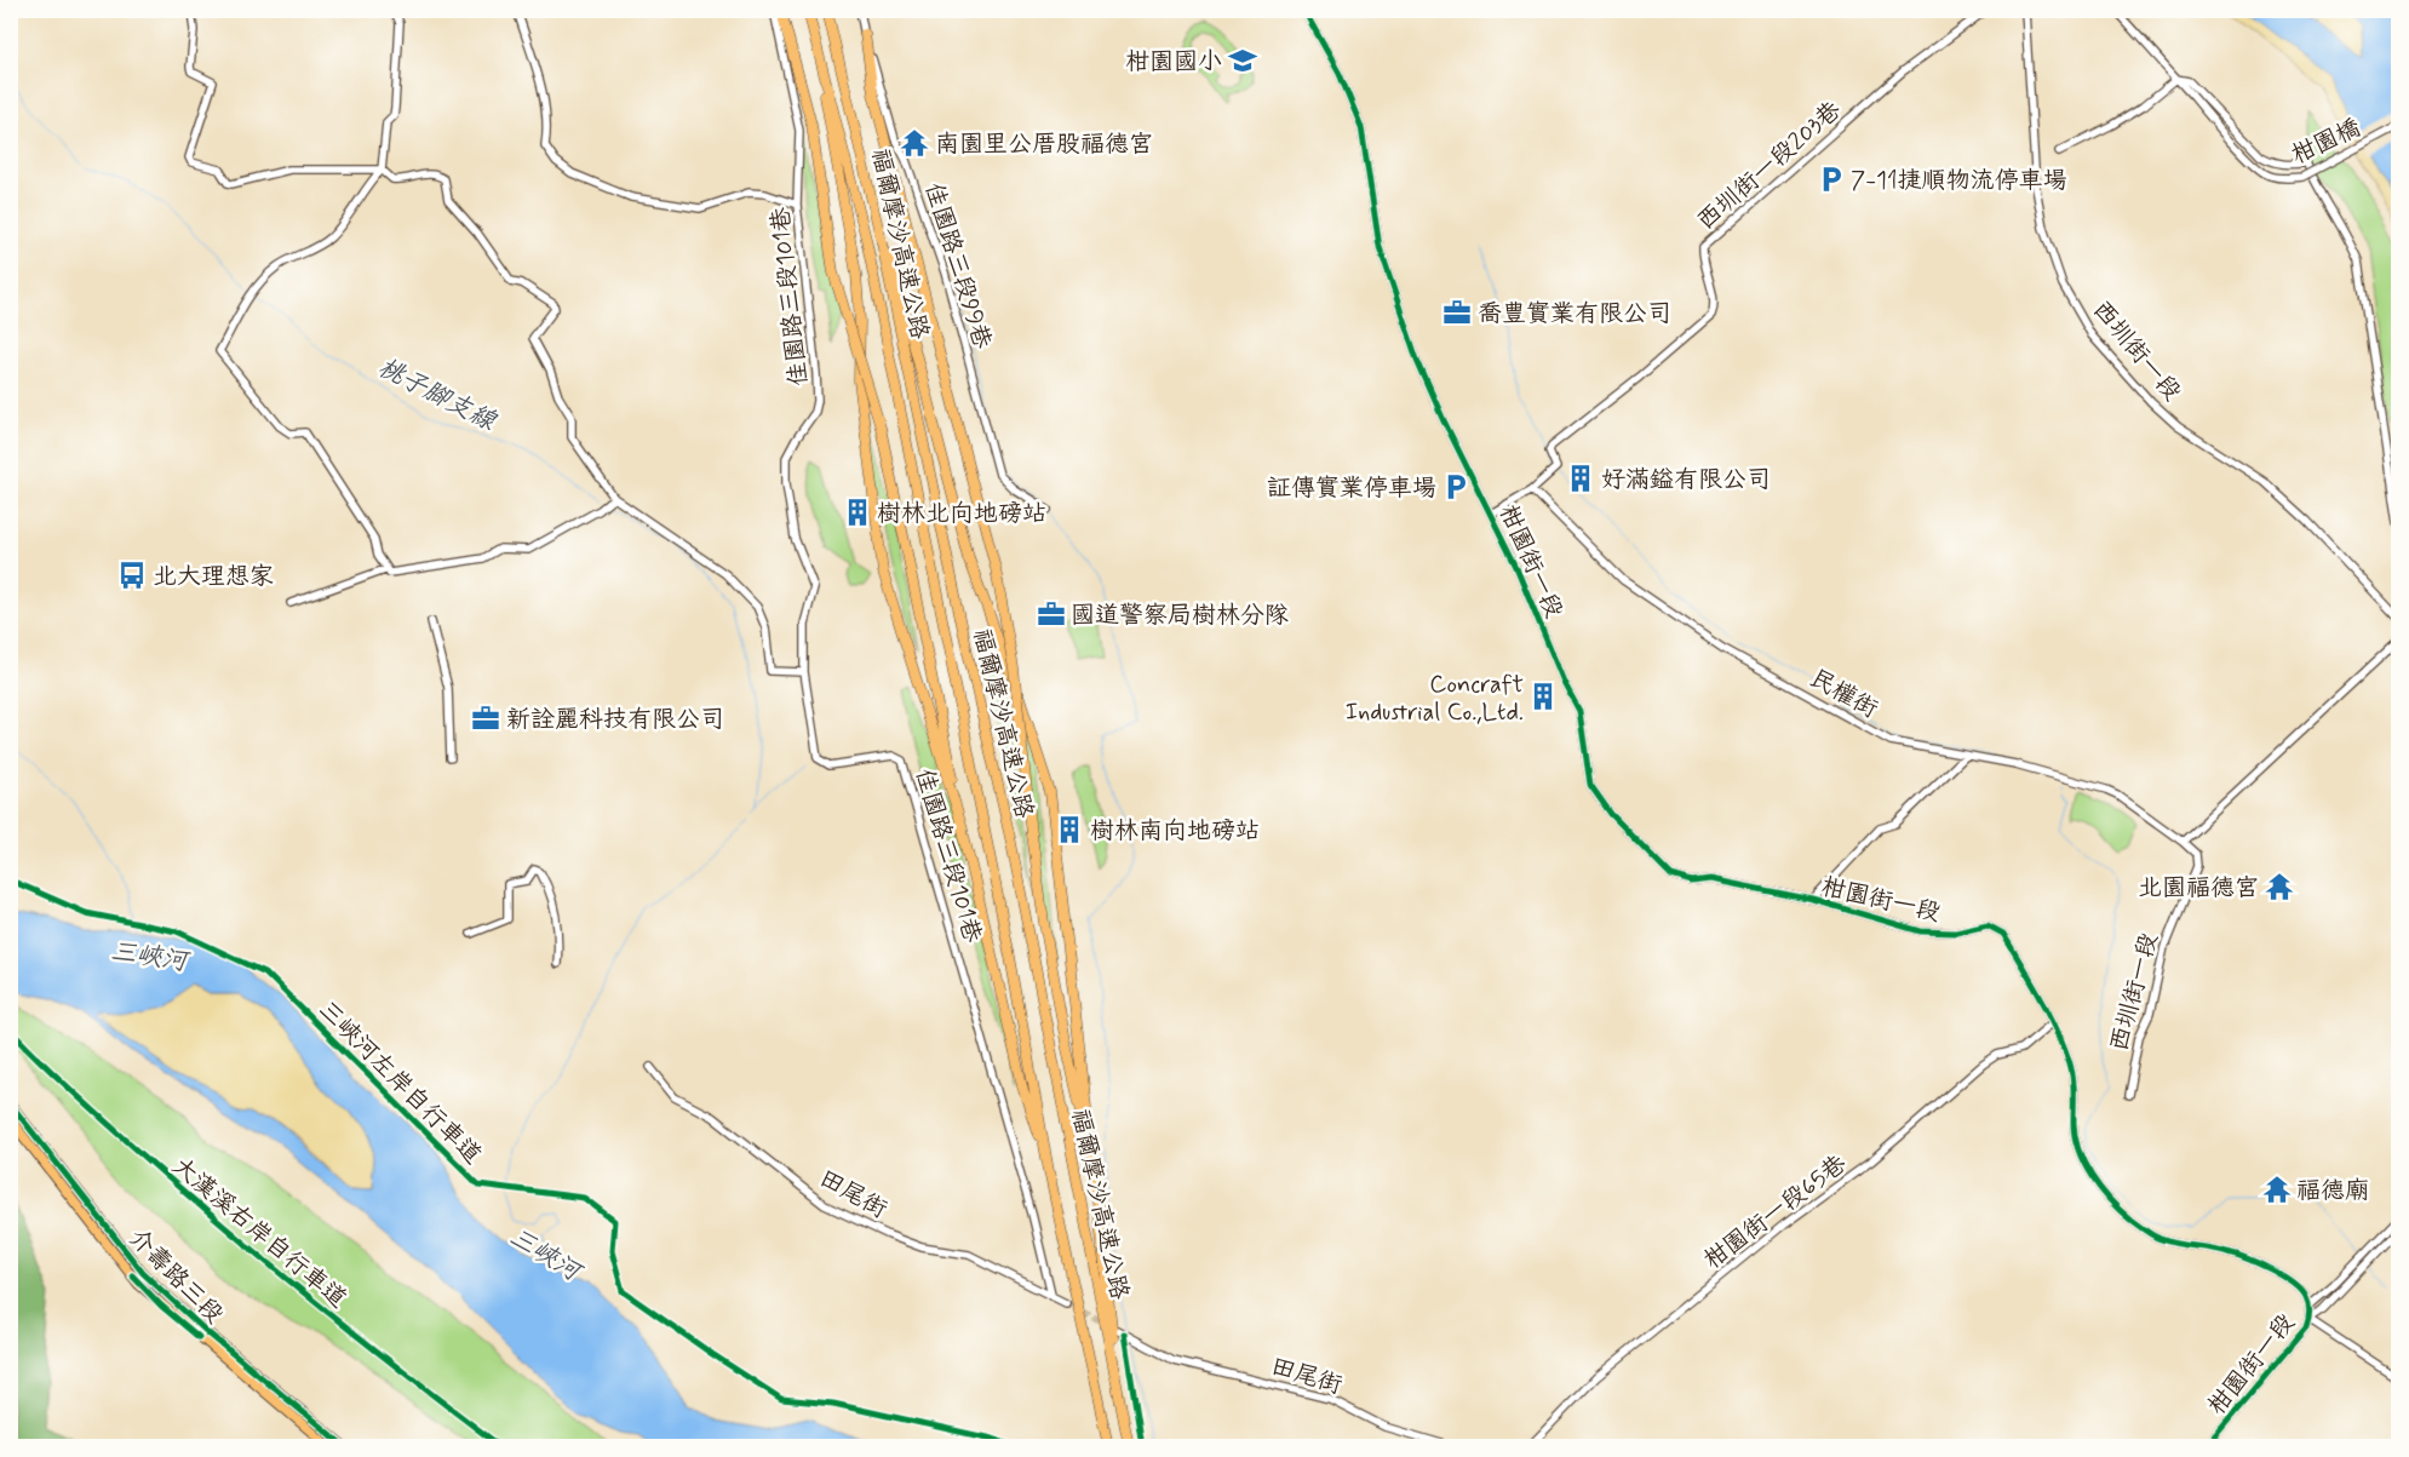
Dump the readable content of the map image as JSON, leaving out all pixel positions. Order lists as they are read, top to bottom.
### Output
{
  "streets": {
    "highway": ["福爾摩沙高速公路"],
    "main road": ["介壽路三段"],
    "street": [
      "柑園橋",
      "西圳街一段203巷",
      "佳園路三段99巷",
      "佳園路三段101巷",
      "西圳街一段",
      "柑園街一段",
      "民權街",
      "田尾街",
      "柑園街一段65巷"
    ],
    "cycle path": ["三峽河左岸自行車道", "大漢溪右岸自行車道"]
  },
  "crossings": [
    ["西圳街一段203巷", "柑園街一段"],
    ["西圳街一段203巷", "民權街"],
    ["佳園路三段101巷", "田尾街"],
    ["西圳街一段", "民權街"],
    ["柑園街一段", "柑園街一段65巷"]
  ],
  "water": ["桃子腳支線", "三峽河"],
  "places": {
    "school or university": ["柑園國小"],
    "temple": ["南園里公厝股福德宮", "北園福德宮", "福德廟"],
    "parking": ["7-11捷順物流停車場", "証傳實業停車場"],
    "office": ["喬豊實業有限公司", "國道警察局樹林分隊", "新詮麗科技有限公司"],
    "building": [
      "好滿鎰有限公司",
      "樹林北向地磅站",
      "Concraft Industrial Co.,Ltd.",
      "樹林南向地磅站"
    ],
    "bus stop": ["北大理想家"]
  }
}
